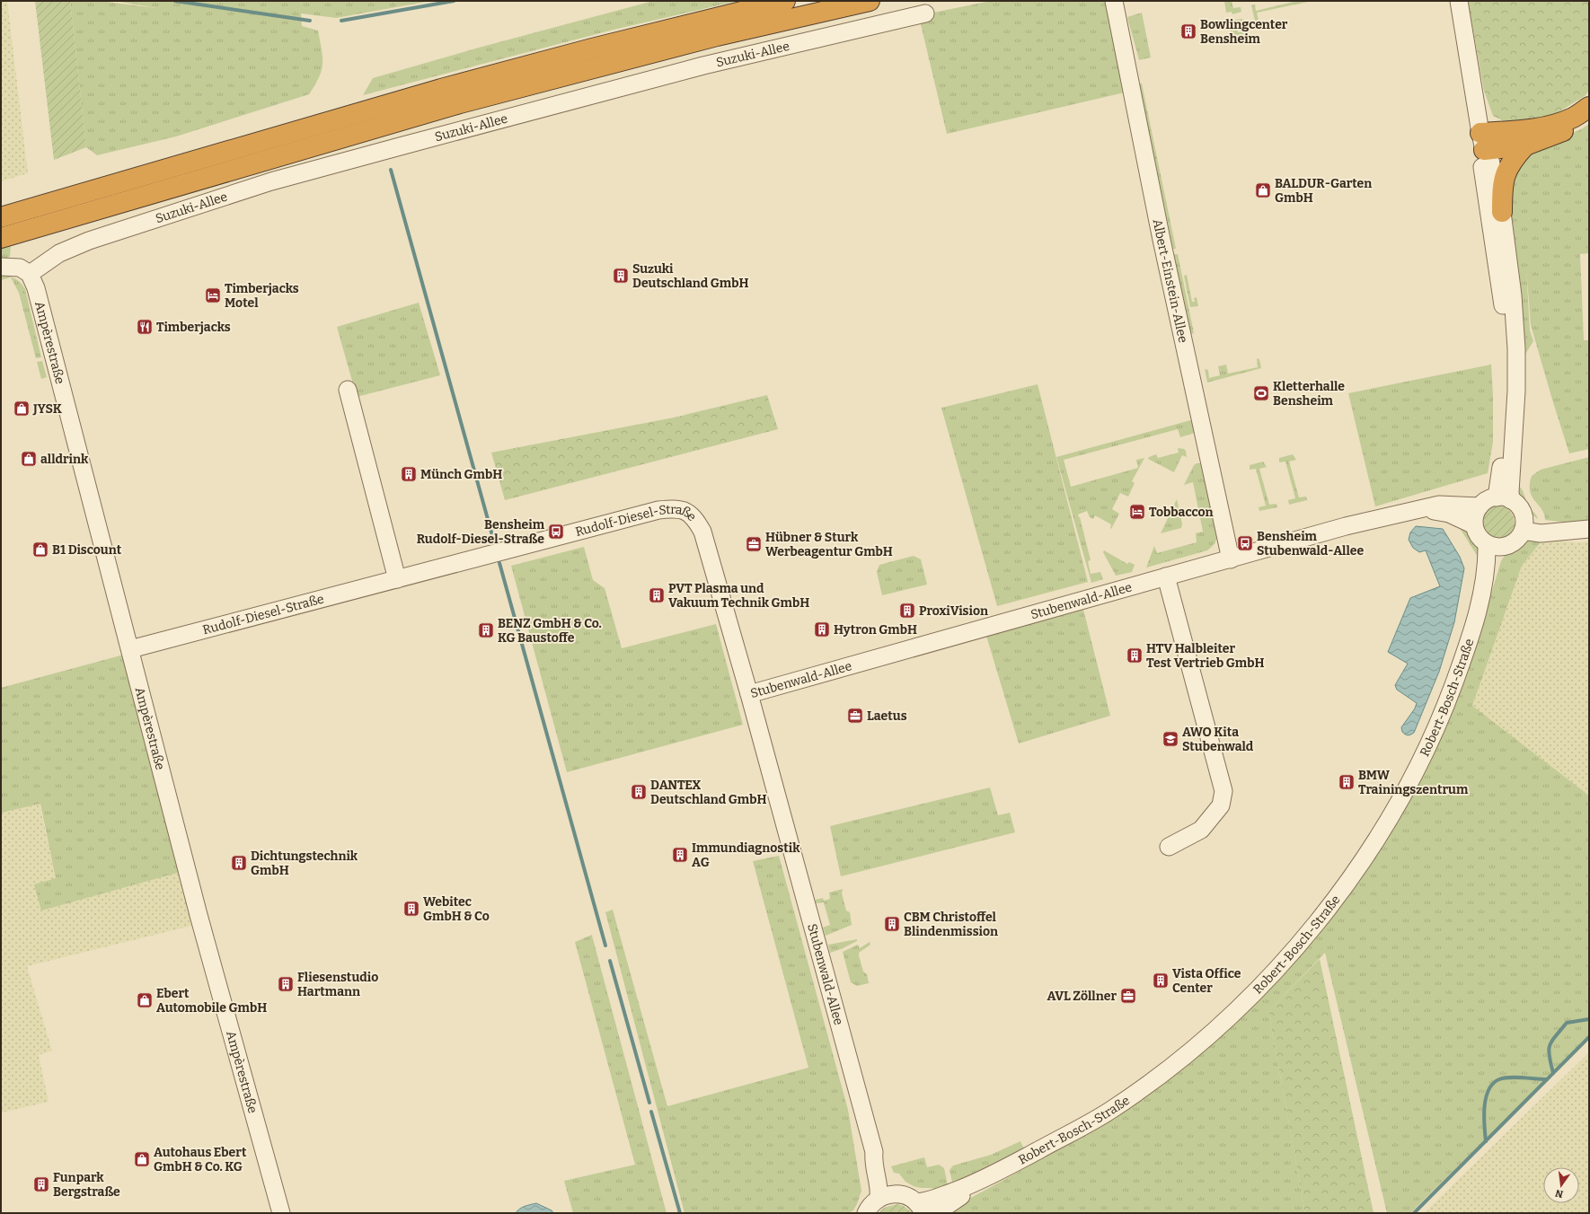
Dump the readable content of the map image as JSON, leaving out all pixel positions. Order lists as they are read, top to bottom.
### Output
{
  "streets": {
    "street": [
      "Suzuki-Allee",
      "Albert-Einstein-Allee",
      "Ampèrestraße",
      "Rudolf-Diesel-Straße",
      "Stubenwald-Allee",
      "Robert-Bosch-Straße"
    ]
  },
  "crossings": [
    ["Suzuki-Allee", "Ampèrestraße"],
    ["Albert-Einstein-Allee", "Stubenwald-Allee"],
    ["Ampèrestraße", "Rudolf-Diesel-Straße"],
    ["Rudolf-Diesel-Straße", "Stubenwald-Allee"],
    ["Stubenwald-Allee", "Robert-Bosch-Straße"]
  ],
  "places": {
    "building": [
      "Bowlingcenter Bensheim",
      "Suzuki Deutschland GmbH",
      "Münch GmbH",
      "PVT Plasma und Vakuum Technik GmbH",
      "ProxiVision",
      "Hytron GmbH",
      "BENZ GmbH & Co. KG Baustoffe",
      "HTV Halbleiter Test Vertrieb GmbH",
      "BMW Trainingszentrum",
      "DANTEX Deutschland GmbH",
      "Immundiagnostik AG",
      "Dichtungstechnik GmbH",
      "Webitec GmbH & Co",
      "CBM Christoffel Blindenmission",
      "Vista Office Center",
      "Fliesenstudio Hartmann",
      "Funpark Bergstraße"
    ],
    "shop": [
      "BALDUR-Garten GmbH",
      "JYSK",
      "alldrink",
      "B1 Discount",
      "Ebert Automobile GmbH",
      "Autohaus Ebert GmbH & Co. KG"
    ],
    "hotel": ["Timberjacks Motel", "Tobbaccon"],
    "restaurant": ["Timberjacks"],
    "sports": ["Kletterhalle Bensheim"],
    "bus stop": ["Bensheim Rudolf-Diesel-Straße", "Bensheim Stubenwald-Allee"],
    "office": ["Hübner & Sturk Werbeagentur GmbH", "Laetus", "AVL Zöllner"],
    "school or university": ["AWO Kita Stubenwald"]
  },
  "north": "bottom"
}
